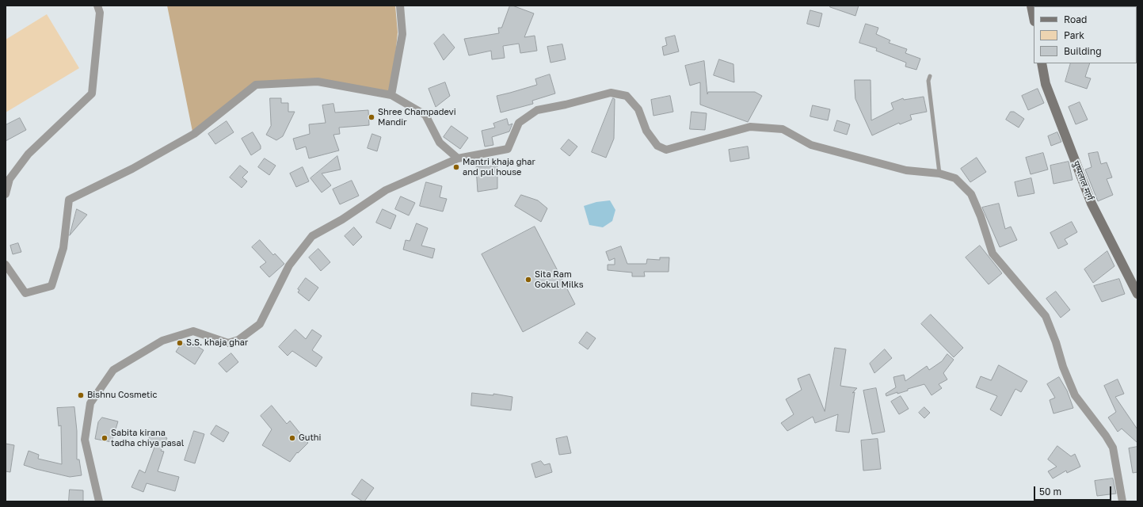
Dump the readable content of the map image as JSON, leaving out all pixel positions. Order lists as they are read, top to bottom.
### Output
{
  "streets": {
    "street": ["पुष्पलाल मार्ग"]
  },
  "places": [
    "Shree Champadevi Mandir",
    "Mantri khaja ghar and pul house",
    "Sita Ram Gokul Milks",
    "S.S. khaja ghar",
    "Bishnu Cosmetic",
    "Sabita kirana tadha chiya pasal",
    "Guthi"
  ],
  "legend": ["Road", "Park", "Building"],
  "scale_bar": "50 m"
}
